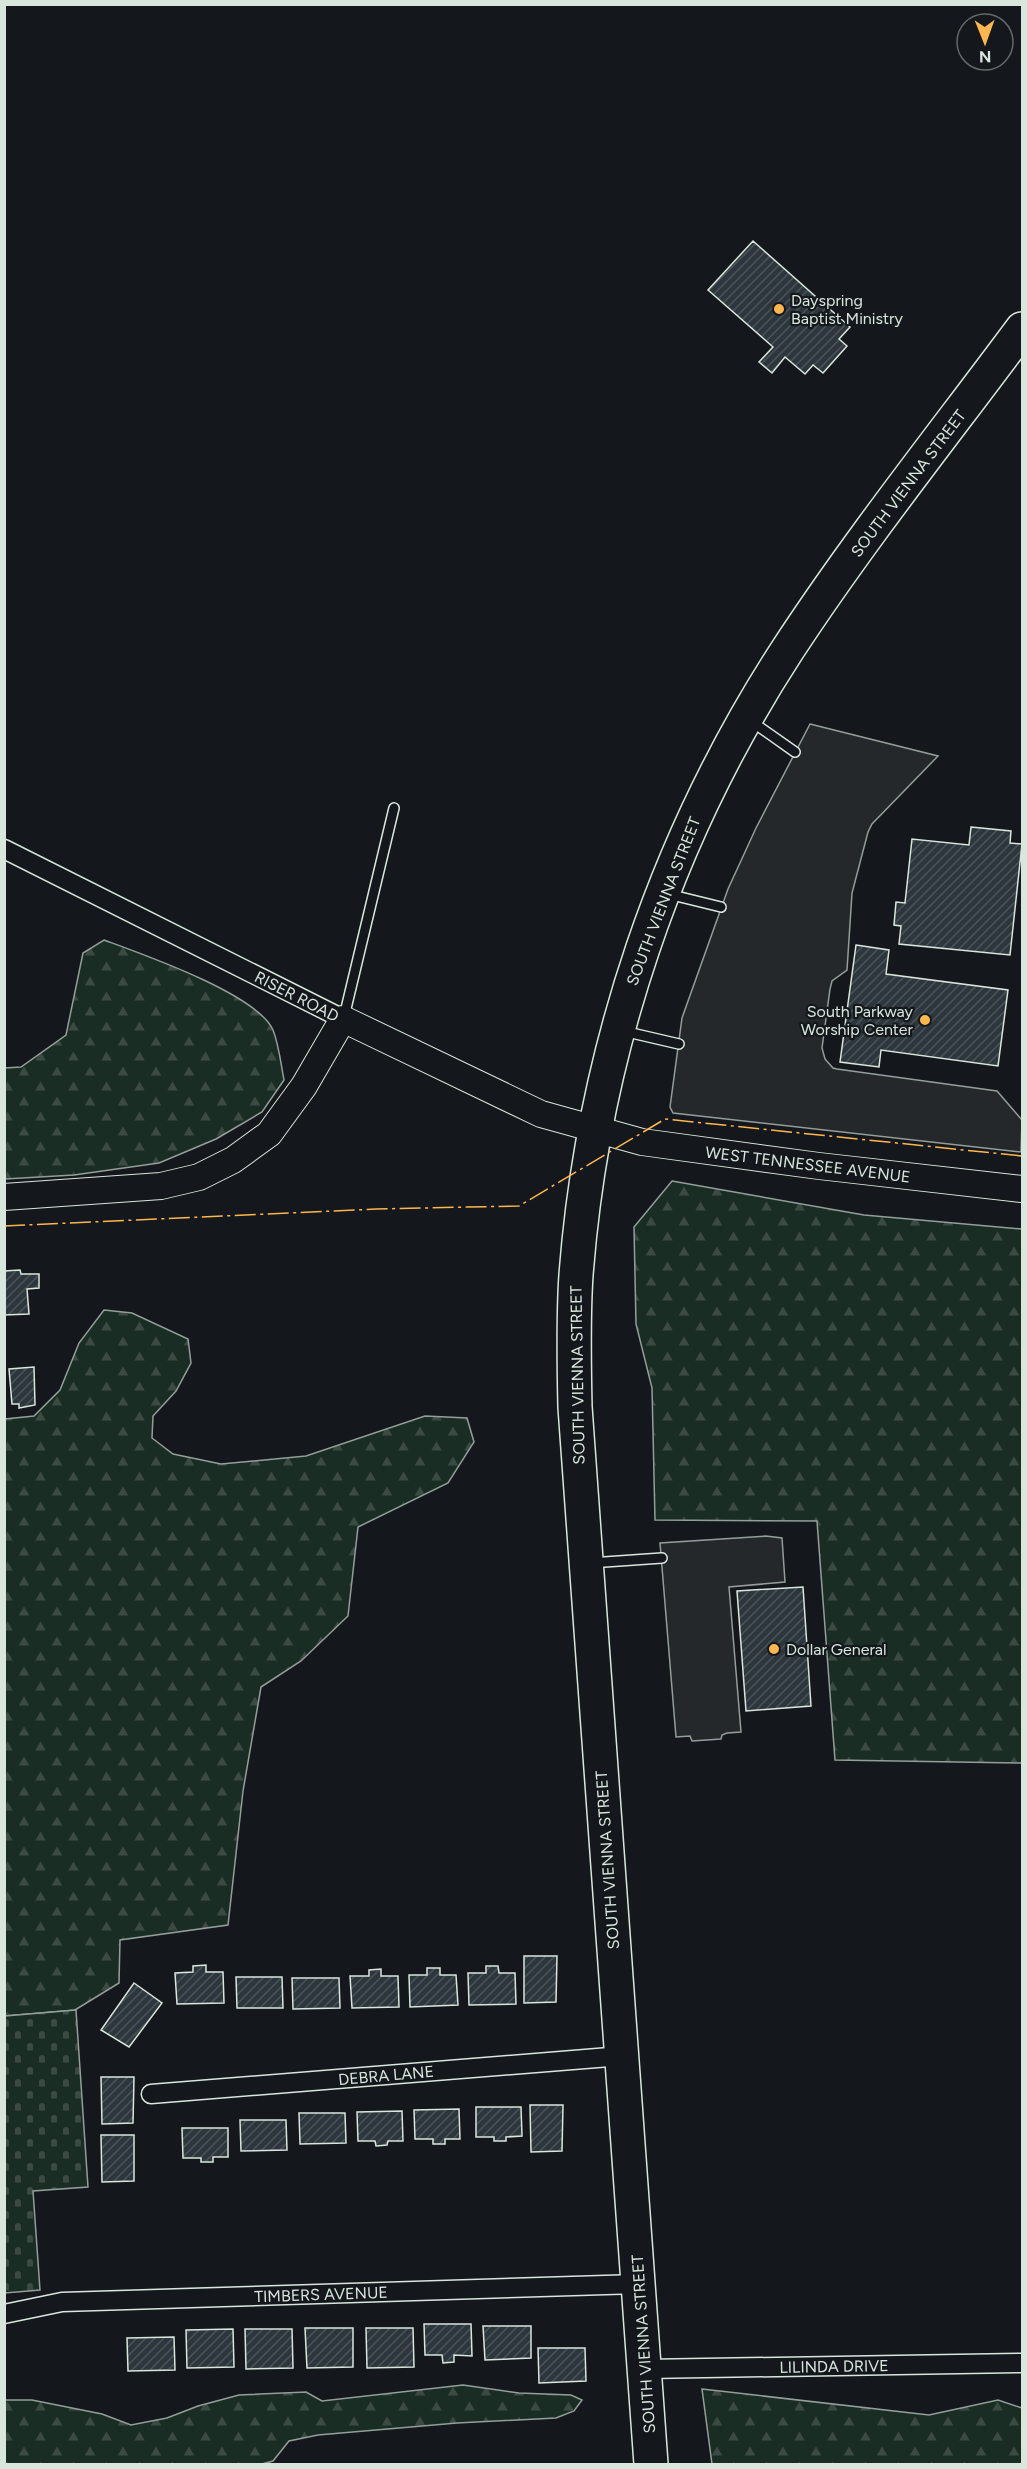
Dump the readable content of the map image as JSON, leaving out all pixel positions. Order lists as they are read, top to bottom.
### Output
{
  "streets": {
    "highway": ["SOUTH VIENNA STREET"],
    "main road": ["RISER ROAD", "WEST TENNESSEE AVENUE"],
    "street": ["DEBRA LANE", "TIMBERS AVENUE", "LILINDA DRIVE"]
  },
  "crossings": [
    ["SOUTH VIENNA STREET", "RISER ROAD"],
    ["SOUTH VIENNA STREET", "WEST TENNESSEE AVENUE"],
    ["SOUTH VIENNA STREET", "DEBRA LANE"],
    ["SOUTH VIENNA STREET", "TIMBERS AVENUE"],
    ["SOUTH VIENNA STREET", "LILINDA DRIVE"],
    ["RISER ROAD", "WEST TENNESSEE AVENUE"]
  ],
  "places": ["Dayspring Baptist Ministry", "South Parkway Worship Center", "Dollar General"],
  "north": "bottom"
}
